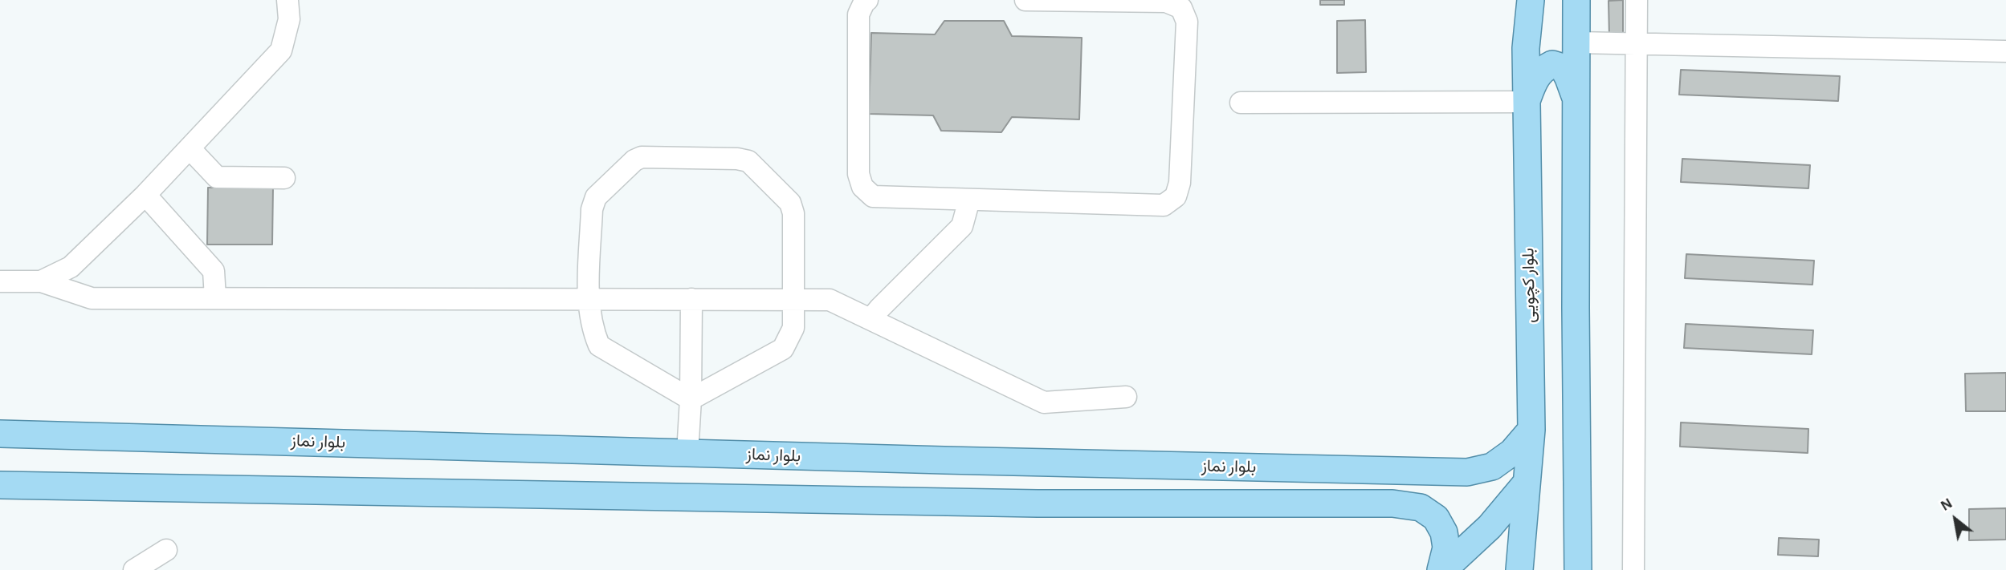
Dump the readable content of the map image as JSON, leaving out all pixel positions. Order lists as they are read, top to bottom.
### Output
{
  "streets": {
    "main road": ["بلوار کچویی", "بلوار نماز"]
  },
  "crossings": [
    ["بلوار کچویی", "بلوار نماز"]
  ],
  "north": "top left"
}
